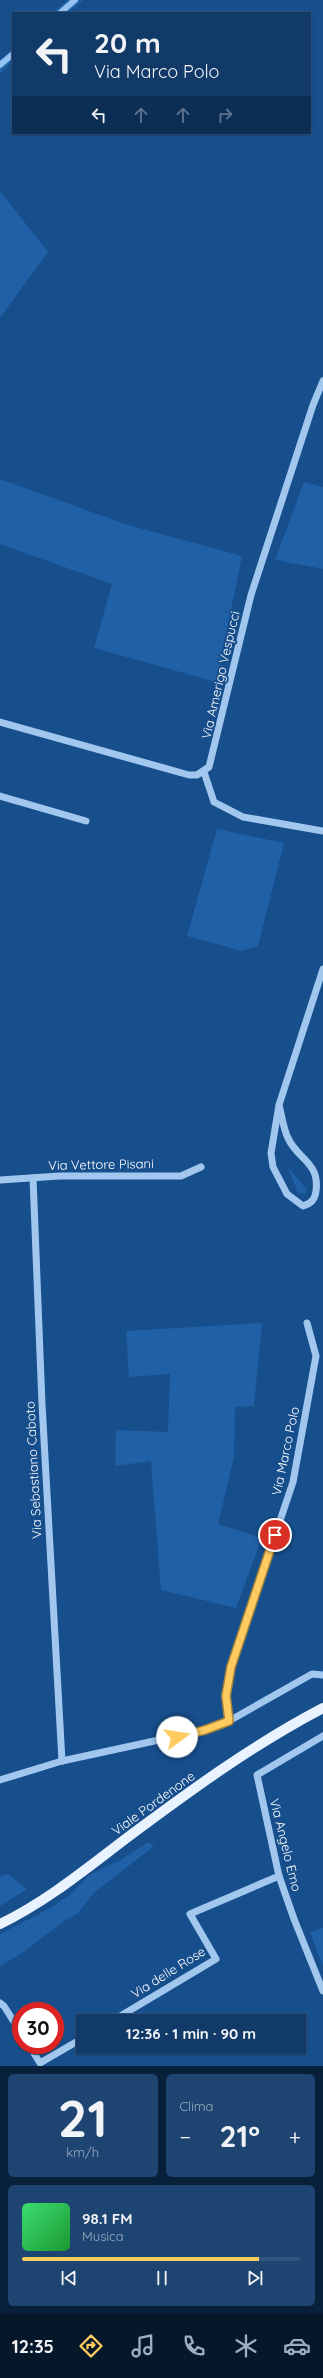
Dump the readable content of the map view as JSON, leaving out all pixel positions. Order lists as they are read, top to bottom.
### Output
{
  "streets": {
    "main road": ["Viale Pordenone"],
    "street": [
      "Via Amerigo Vespucci",
      "Via Vettore Pisani",
      "Via Marco Polo",
      "Via Sebastiano Caboto",
      "Via Angelo Emo",
      "Via delle Rose"
    ]
  },
  "crossings": [
    ["Via Vettore Pisani", "Via Sebastiano Caboto"],
    ["Via Angelo Emo", "Via delle Rose"]
  ],
  "page": {
    "turn": ["20 m", "Via Marco Polo"],
    "limit": "30",
    "trip": "12:36 · 1 min · 90 m",
    "tile": [
      ["21", "km/h"],
      "Clima"
    ],
    "heat": ["−", "21°", "+"],
    "song": ["98.1 FM", "Musica"],
    "tabs": "12:35"
  }
}
